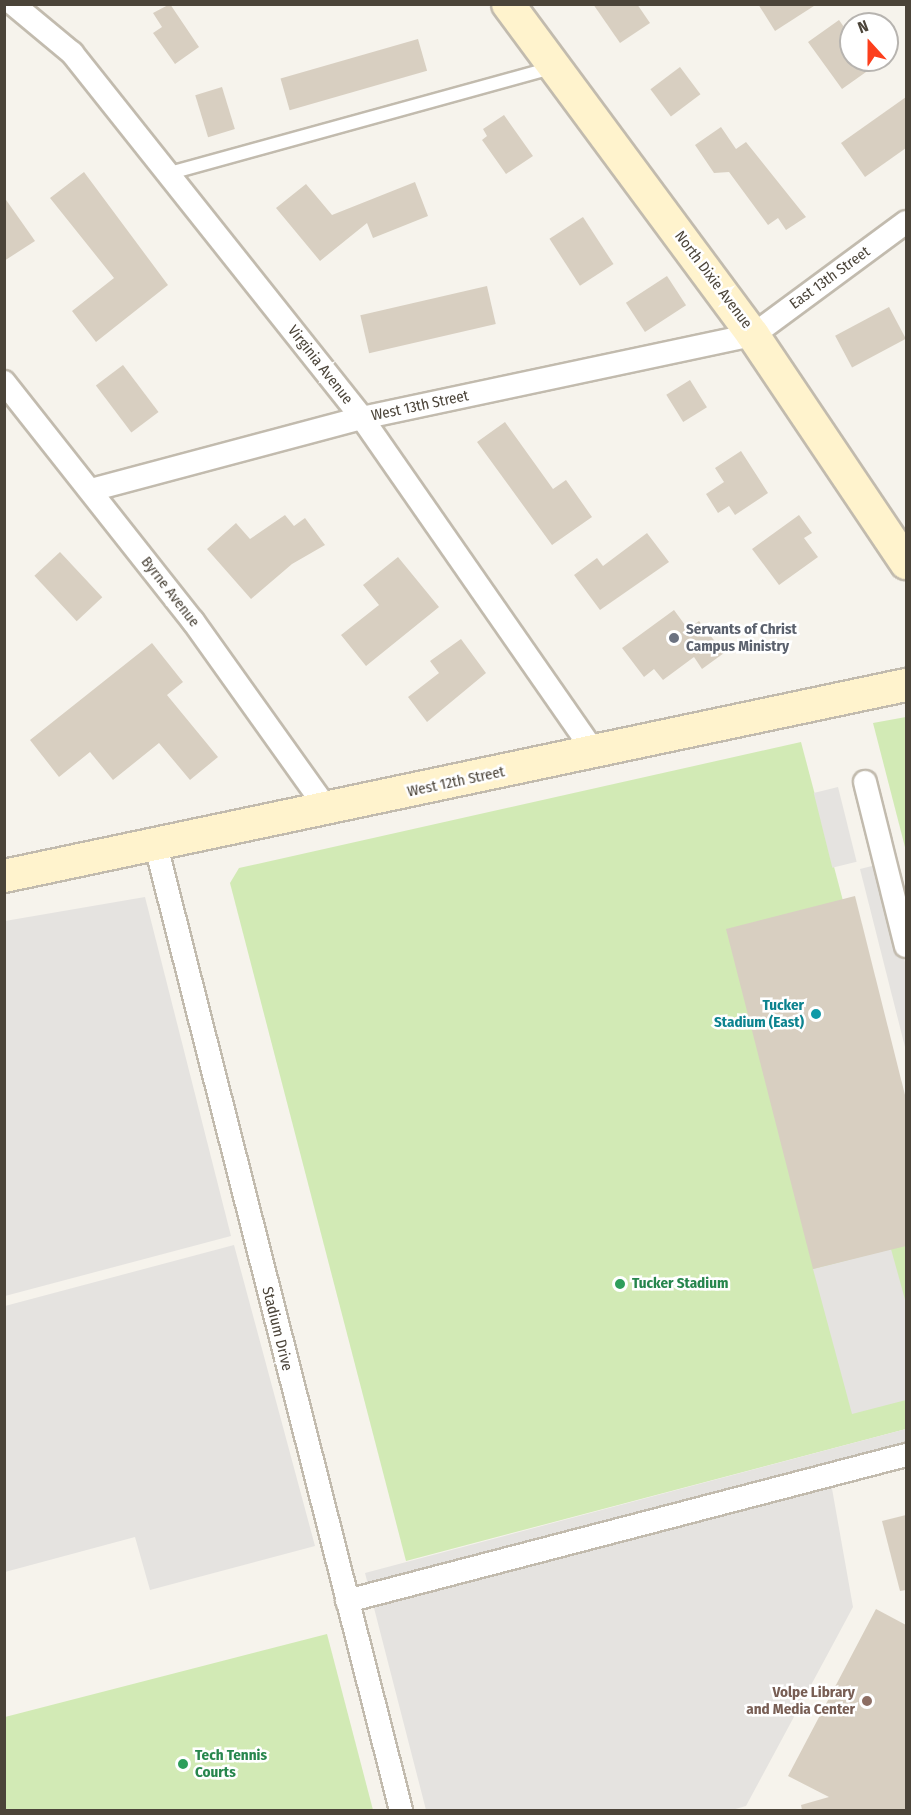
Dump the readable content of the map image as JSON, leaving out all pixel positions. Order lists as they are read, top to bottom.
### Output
{
  "streets": {
    "street": [
      "East 13th Street",
      "North Dixie Avenue",
      "Virginia Avenue",
      "West 13th Street",
      "Byrne Avenue",
      "West 12th Street",
      "Stadium Drive"
    ]
  },
  "crossings": [
    ["East 13th Street", "North Dixie Avenue"],
    ["East 13th Street", "West 13th Street"],
    ["North Dixie Avenue", "West 13th Street"],
    ["Virginia Avenue", "West 13th Street"],
    ["Virginia Avenue", "West 12th Street"],
    ["West 13th Street", "Byrne Avenue"],
    ["Byrne Avenue", "West 12th Street"],
    ["West 12th Street", "Stadium Drive"]
  ],
  "places": [
    "Servants of Christ Campus Ministry",
    "Tucker Stadium (East)",
    "Tucker Stadium",
    "Volpe Library and Media Center",
    "Tech Tennis Courts"
  ],
  "north": "top"
}
